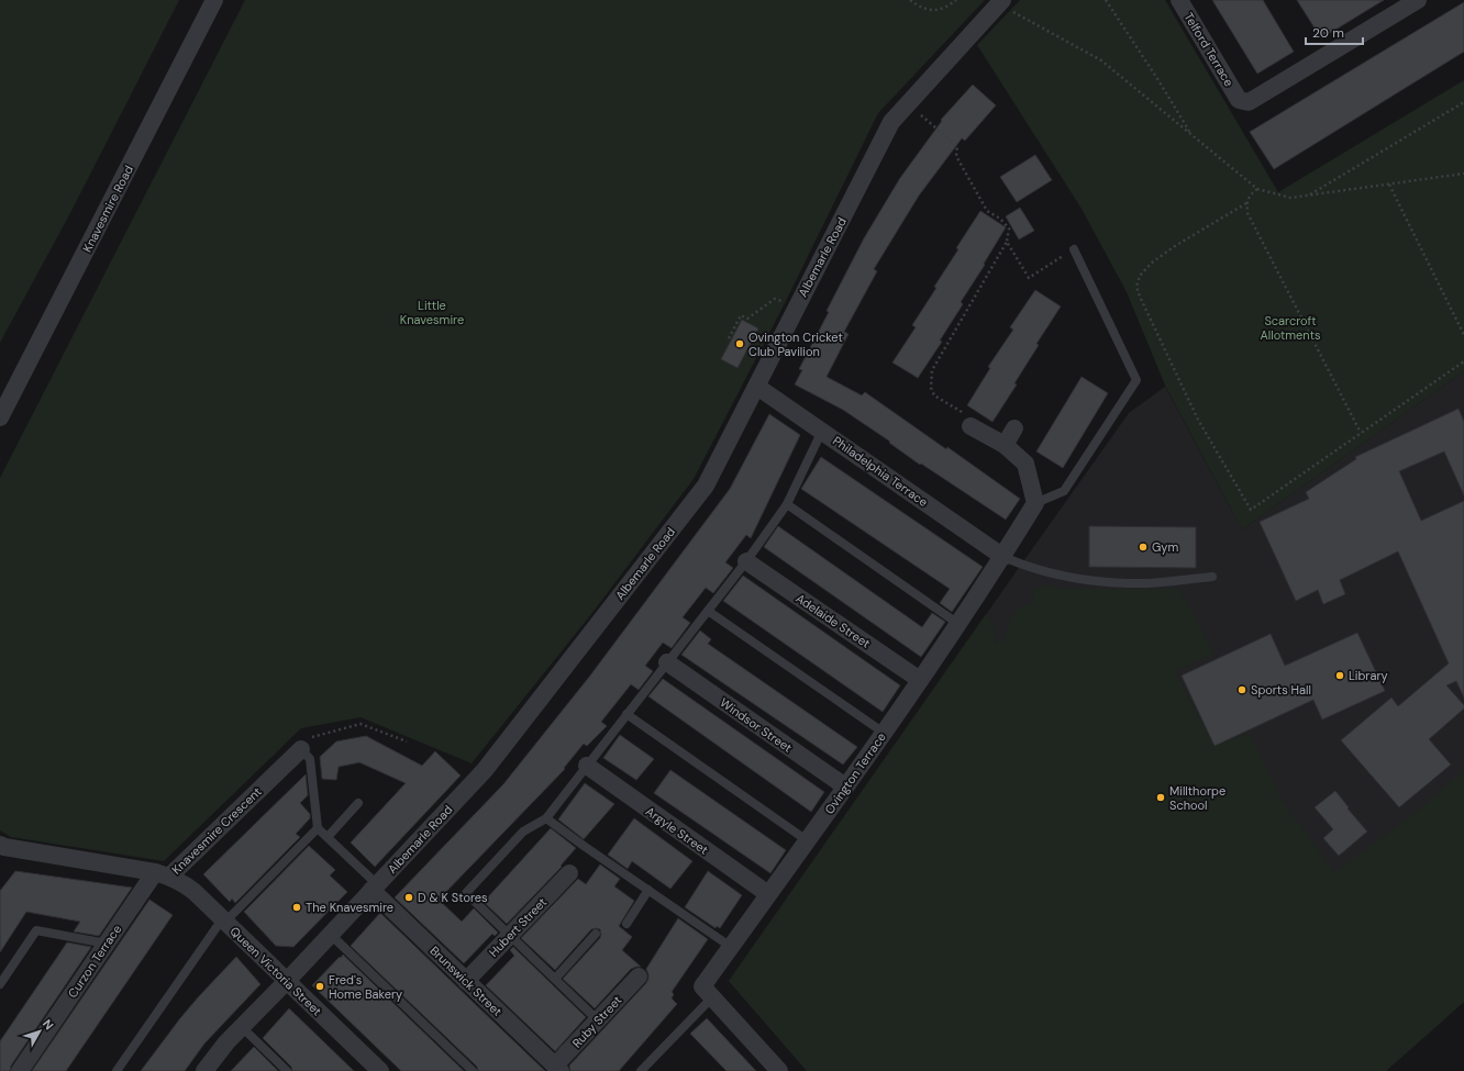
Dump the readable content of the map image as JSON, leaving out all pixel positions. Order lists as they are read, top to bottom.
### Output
{
  "streets": {
    "street": [
      "Telford Terrace",
      "Knavesmire Road",
      "Albemarle Road",
      "Philadelphia Terrace",
      "Adelaide Street",
      "Windsor Street",
      "Ovington Terrace",
      "Knavesmire Crescent",
      "Argyle Street",
      "Hubert Street",
      "Curzon Terrace",
      "Queen Victoria Street",
      "Brunswick Street",
      "Ruby Street"
    ]
  },
  "crossings": [
    ["Albemarle Road", "Philadelphia Terrace"],
    ["Albemarle Road", "Queen Victoria Street"],
    ["Albemarle Road", "Brunswick Street"],
    ["Philadelphia Terrace", "Ovington Terrace"],
    ["Adelaide Street", "Ovington Terrace"],
    ["Windsor Street", "Ovington Terrace"],
    ["Ovington Terrace", "Argyle Street"],
    ["Knavesmire Crescent", "Curzon Terrace"],
    ["Knavesmire Crescent", "Queen Victoria Street"],
    ["Hubert Street", "Brunswick Street"],
    ["Curzon Terrace", "Queen Victoria Street"],
    ["Brunswick Street", "Ruby Street"]
  ],
  "parks": ["Little Knavesmire", "Scarcroft Allotments"],
  "places": [
    "Ovington Cricket Club Pavilion",
    "Gym",
    "Library",
    "Sports Hall",
    "Millthorpe School",
    "D & K Stores",
    "The Knavesmire",
    "Fred's Home Bakery"
  ],
  "scale_bar": "20 m",
  "north": "top right"
}
